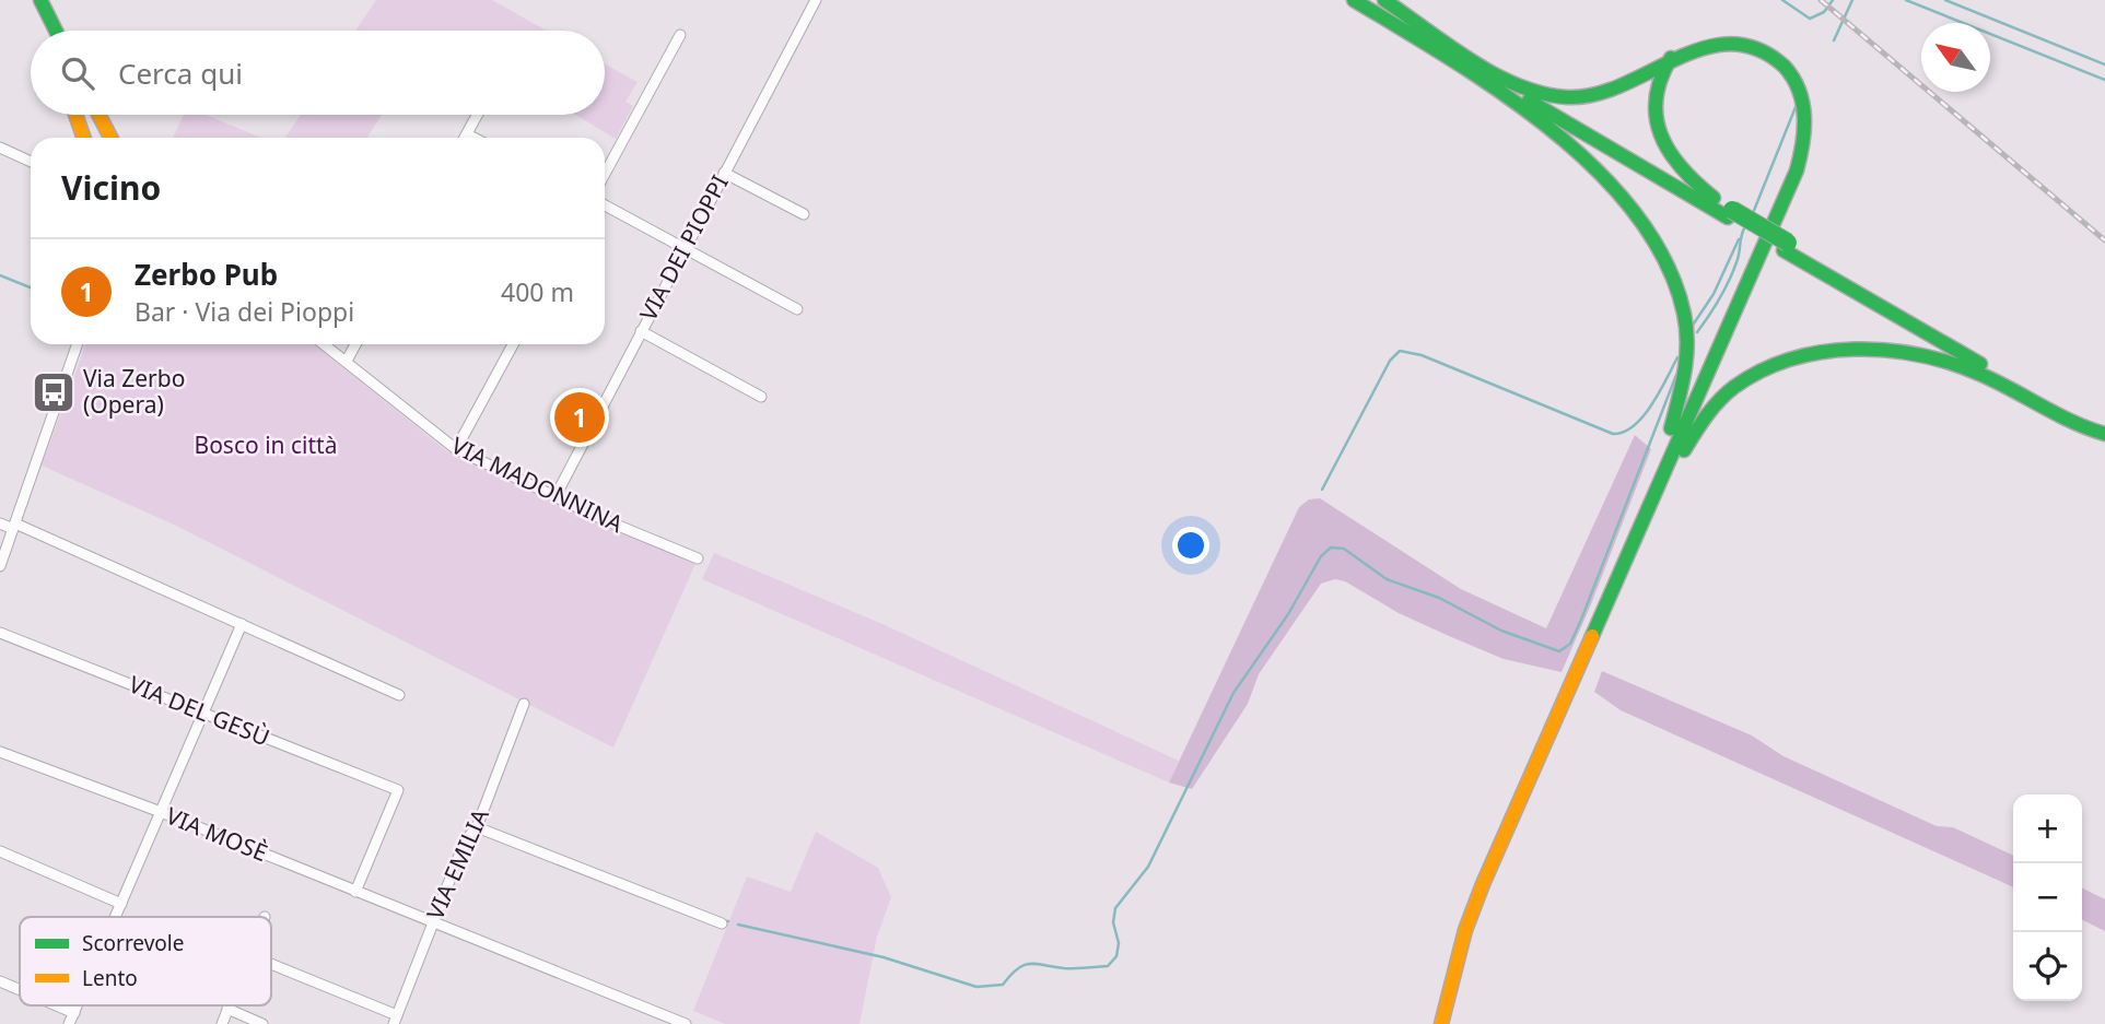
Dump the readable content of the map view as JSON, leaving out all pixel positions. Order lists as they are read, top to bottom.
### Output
{
  "streets": {
    "street": [
      "VIA DEI PIOPPI",
      "VIA MADONNINA",
      "VIA DEL GESÙ",
      "VIA MOSÈ",
      "VIA EMILIA"
    ]
  },
  "crossings": [
    ["VIA DEI PIOPPI", "VIA MADONNINA"],
    ["VIA DEL GESÙ", "VIA MOSÈ"],
    ["VIA MOSÈ", "VIA EMILIA"]
  ],
  "parks": ["Bosco in città"],
  "places": {
    "bus stop": ["Via Zerbo (Opera)"]
  },
  "legend": ["Scorrevole", "Lento"],
  "north": "top left",
  "page": {
    "search": "Cerca qui",
    "heading": "Vicino",
    "list": [
      {
        "mark": "1",
        "name": "Zerbo Pub",
        "note": "Bar · Via dei Pioppi",
        "value": "400 m"
      }
    ],
    "pins": "1",
    "map_buttons": ["+", "−"]
  }
}
